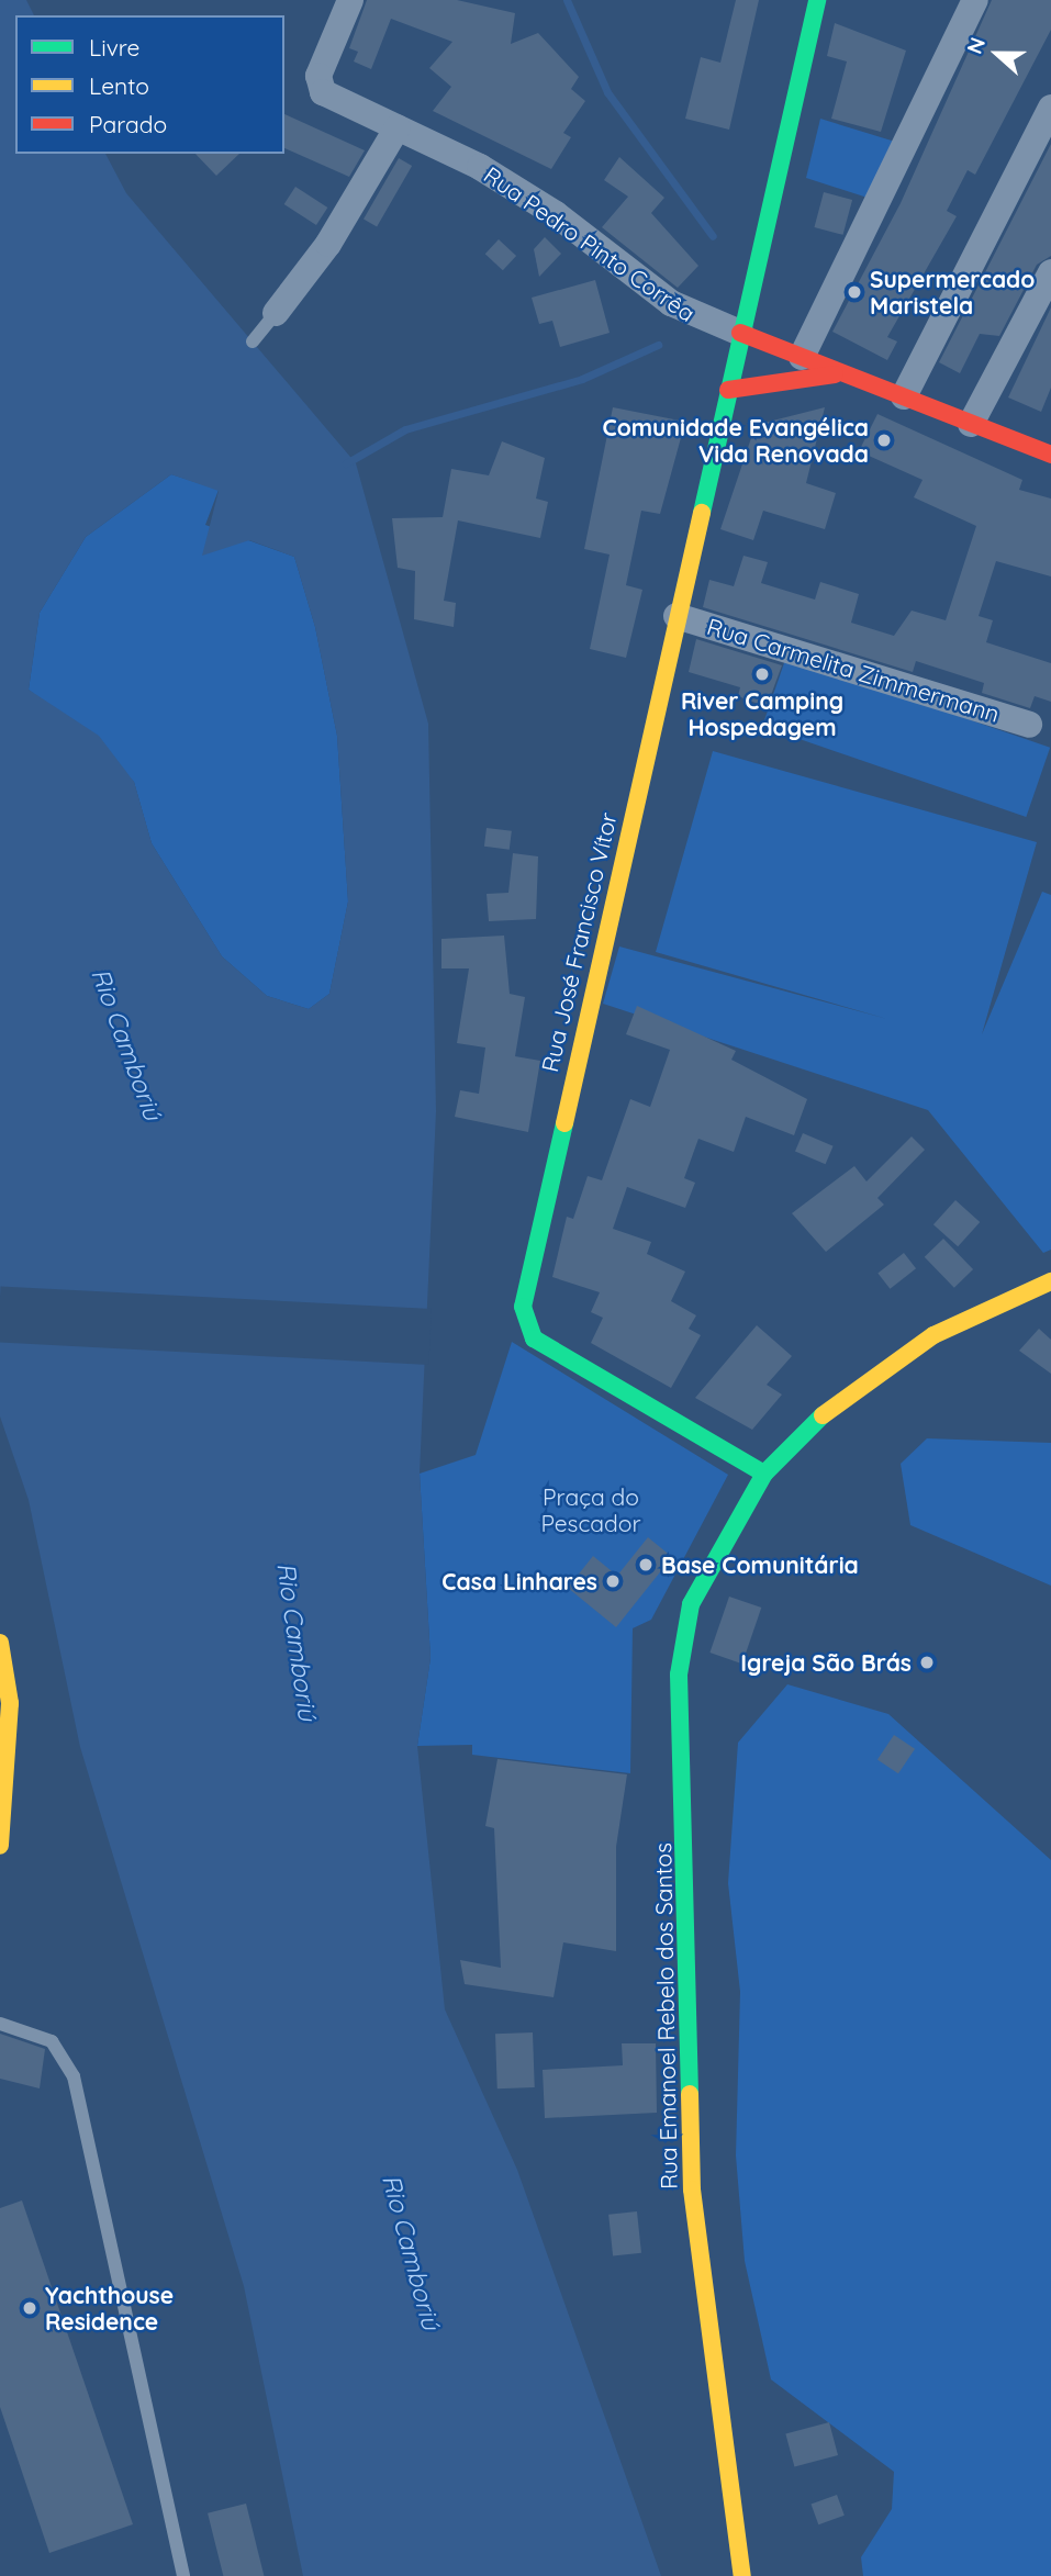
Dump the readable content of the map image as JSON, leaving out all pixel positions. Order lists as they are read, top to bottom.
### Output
{
  "streets": {
    "main road": ["Rua José Francisco Vítor", "Rua Emanoel Rebelo dos Santos"],
    "street": ["Rua Pedro Pinto Corrêa", "Rua Carmelita Zimmermann"]
  },
  "crossings": [
    ["Rua Pedro Pinto Corrêa", "Rua José Francisco Vítor"],
    ["Rua Carmelita Zimmermann", "Rua José Francisco Vítor"],
    ["Rua José Francisco Vítor", "Rua Emanoel Rebelo dos Santos"]
  ],
  "water": ["Rio Camboriú"],
  "parks": ["Praça do Pescador"],
  "places": [
    "Supermercado Maristela",
    "Comunidade Evangélica Vida Renovada",
    "River Camping Hospedagem",
    "Base Comunitária",
    "Casa Linhares",
    "Igreja São Brás",
    "Yachthouse Residence"
  ],
  "legend": ["Livre", "Lento", "Parado"],
  "north": "left"
}
